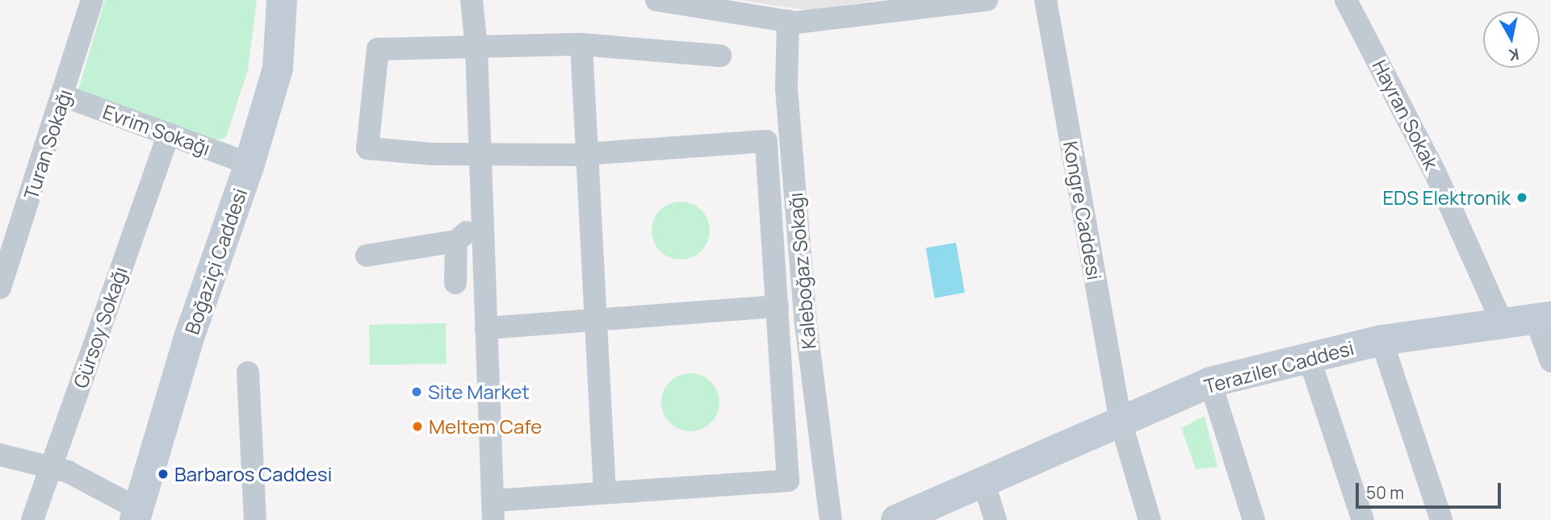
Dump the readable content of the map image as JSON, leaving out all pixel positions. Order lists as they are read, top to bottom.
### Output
{
  "streets": {
    "main road": ["Boğaziçi Caddesi", "Teraziler Caddesi"],
    "street": [
      "Hayran Sokak",
      "Evrim Sokağı",
      "Turan Sokağı",
      "Kongre Caddesi",
      "Kaleboğaz Sokağı",
      "Gürsoy Sokağı"
    ]
  },
  "crossings": [
    ["Hayran Sokak", "Teraziler Caddesi"],
    ["Evrim Sokağı", "Turan Sokağı"],
    ["Evrim Sokağı", "Boğaziçi Caddesi"],
    ["Evrim Sokağı", "Gürsoy Sokağı"],
    ["Kongre Caddesi", "Teraziler Caddesi"]
  ],
  "places": [
    "EDS Elektronik",
    "Site Market",
    "Meltem Cafe",
    "Barbaros Caddesi"
  ],
  "scale_bar": "50 m",
  "north": "bottom"
}
